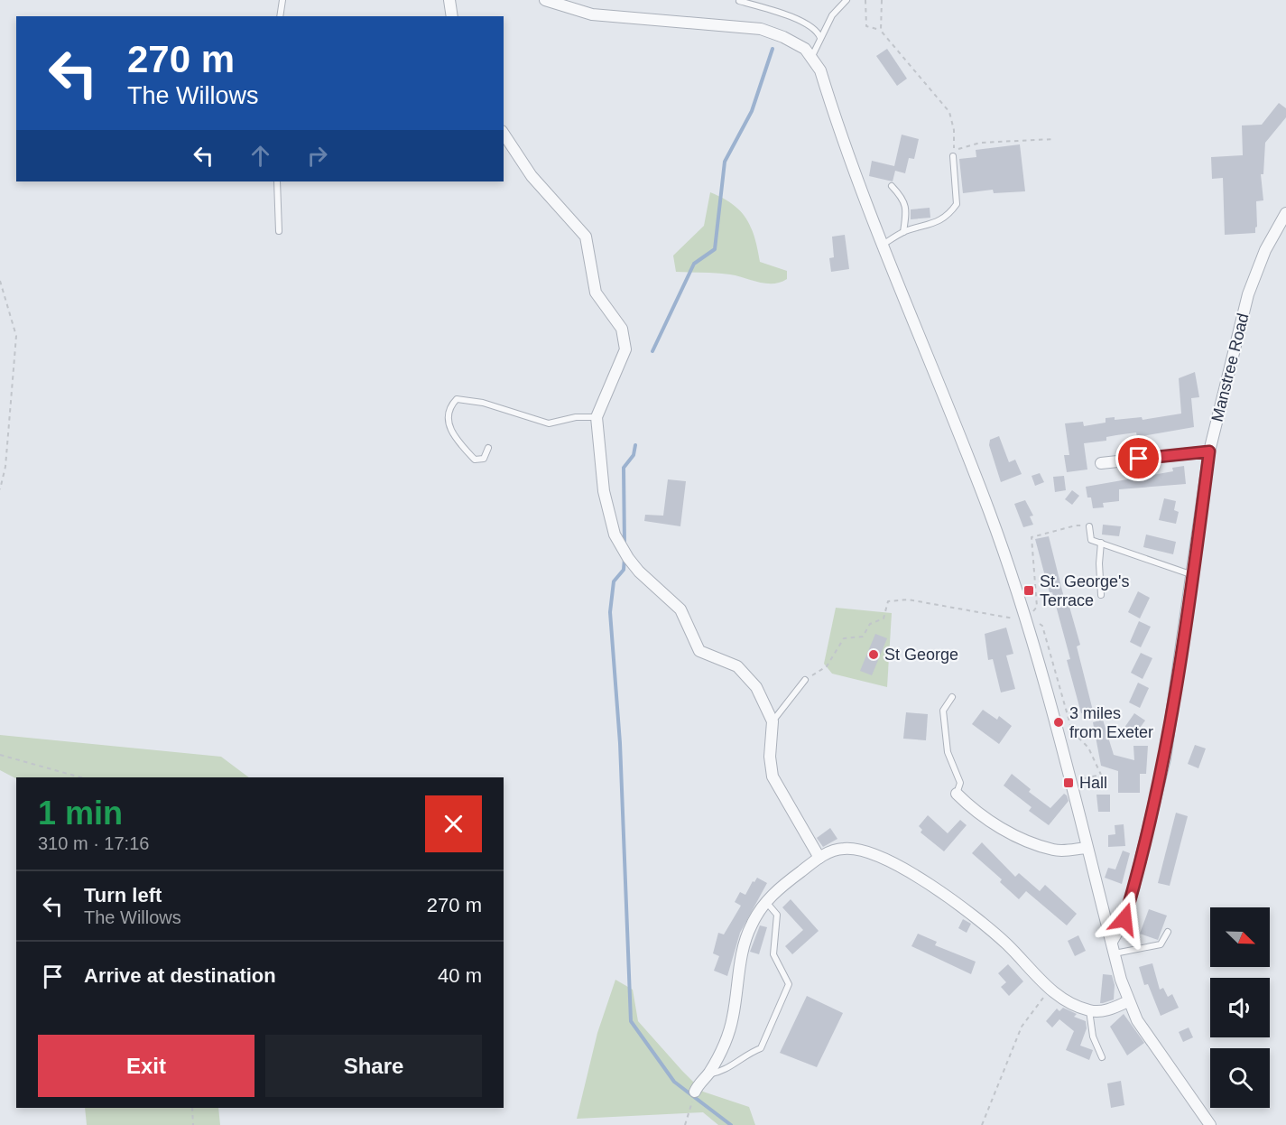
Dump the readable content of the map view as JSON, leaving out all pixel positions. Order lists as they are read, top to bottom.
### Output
{
  "streets": {
    "street": ["Manstree Road"]
  },
  "places": {
    "transit": ["St. George's Terrace", "Hall"],
    "other": ["St George", "3 miles from Exeter"]
  },
  "north": "bottom right",
  "page": {
    "turn": ["270 m", "The Willows"],
    "heading": ["1 min", "310 m · 17:16"],
    "list": [
      {
        "name": "Turn left",
        "note": "The Willows",
        "value": "270 m"
      },
      {
        "name": "Arrive at destination",
        "value": "40 m"
      }
    ],
    "buttons": ["Exit", "Share"]
  }
}
